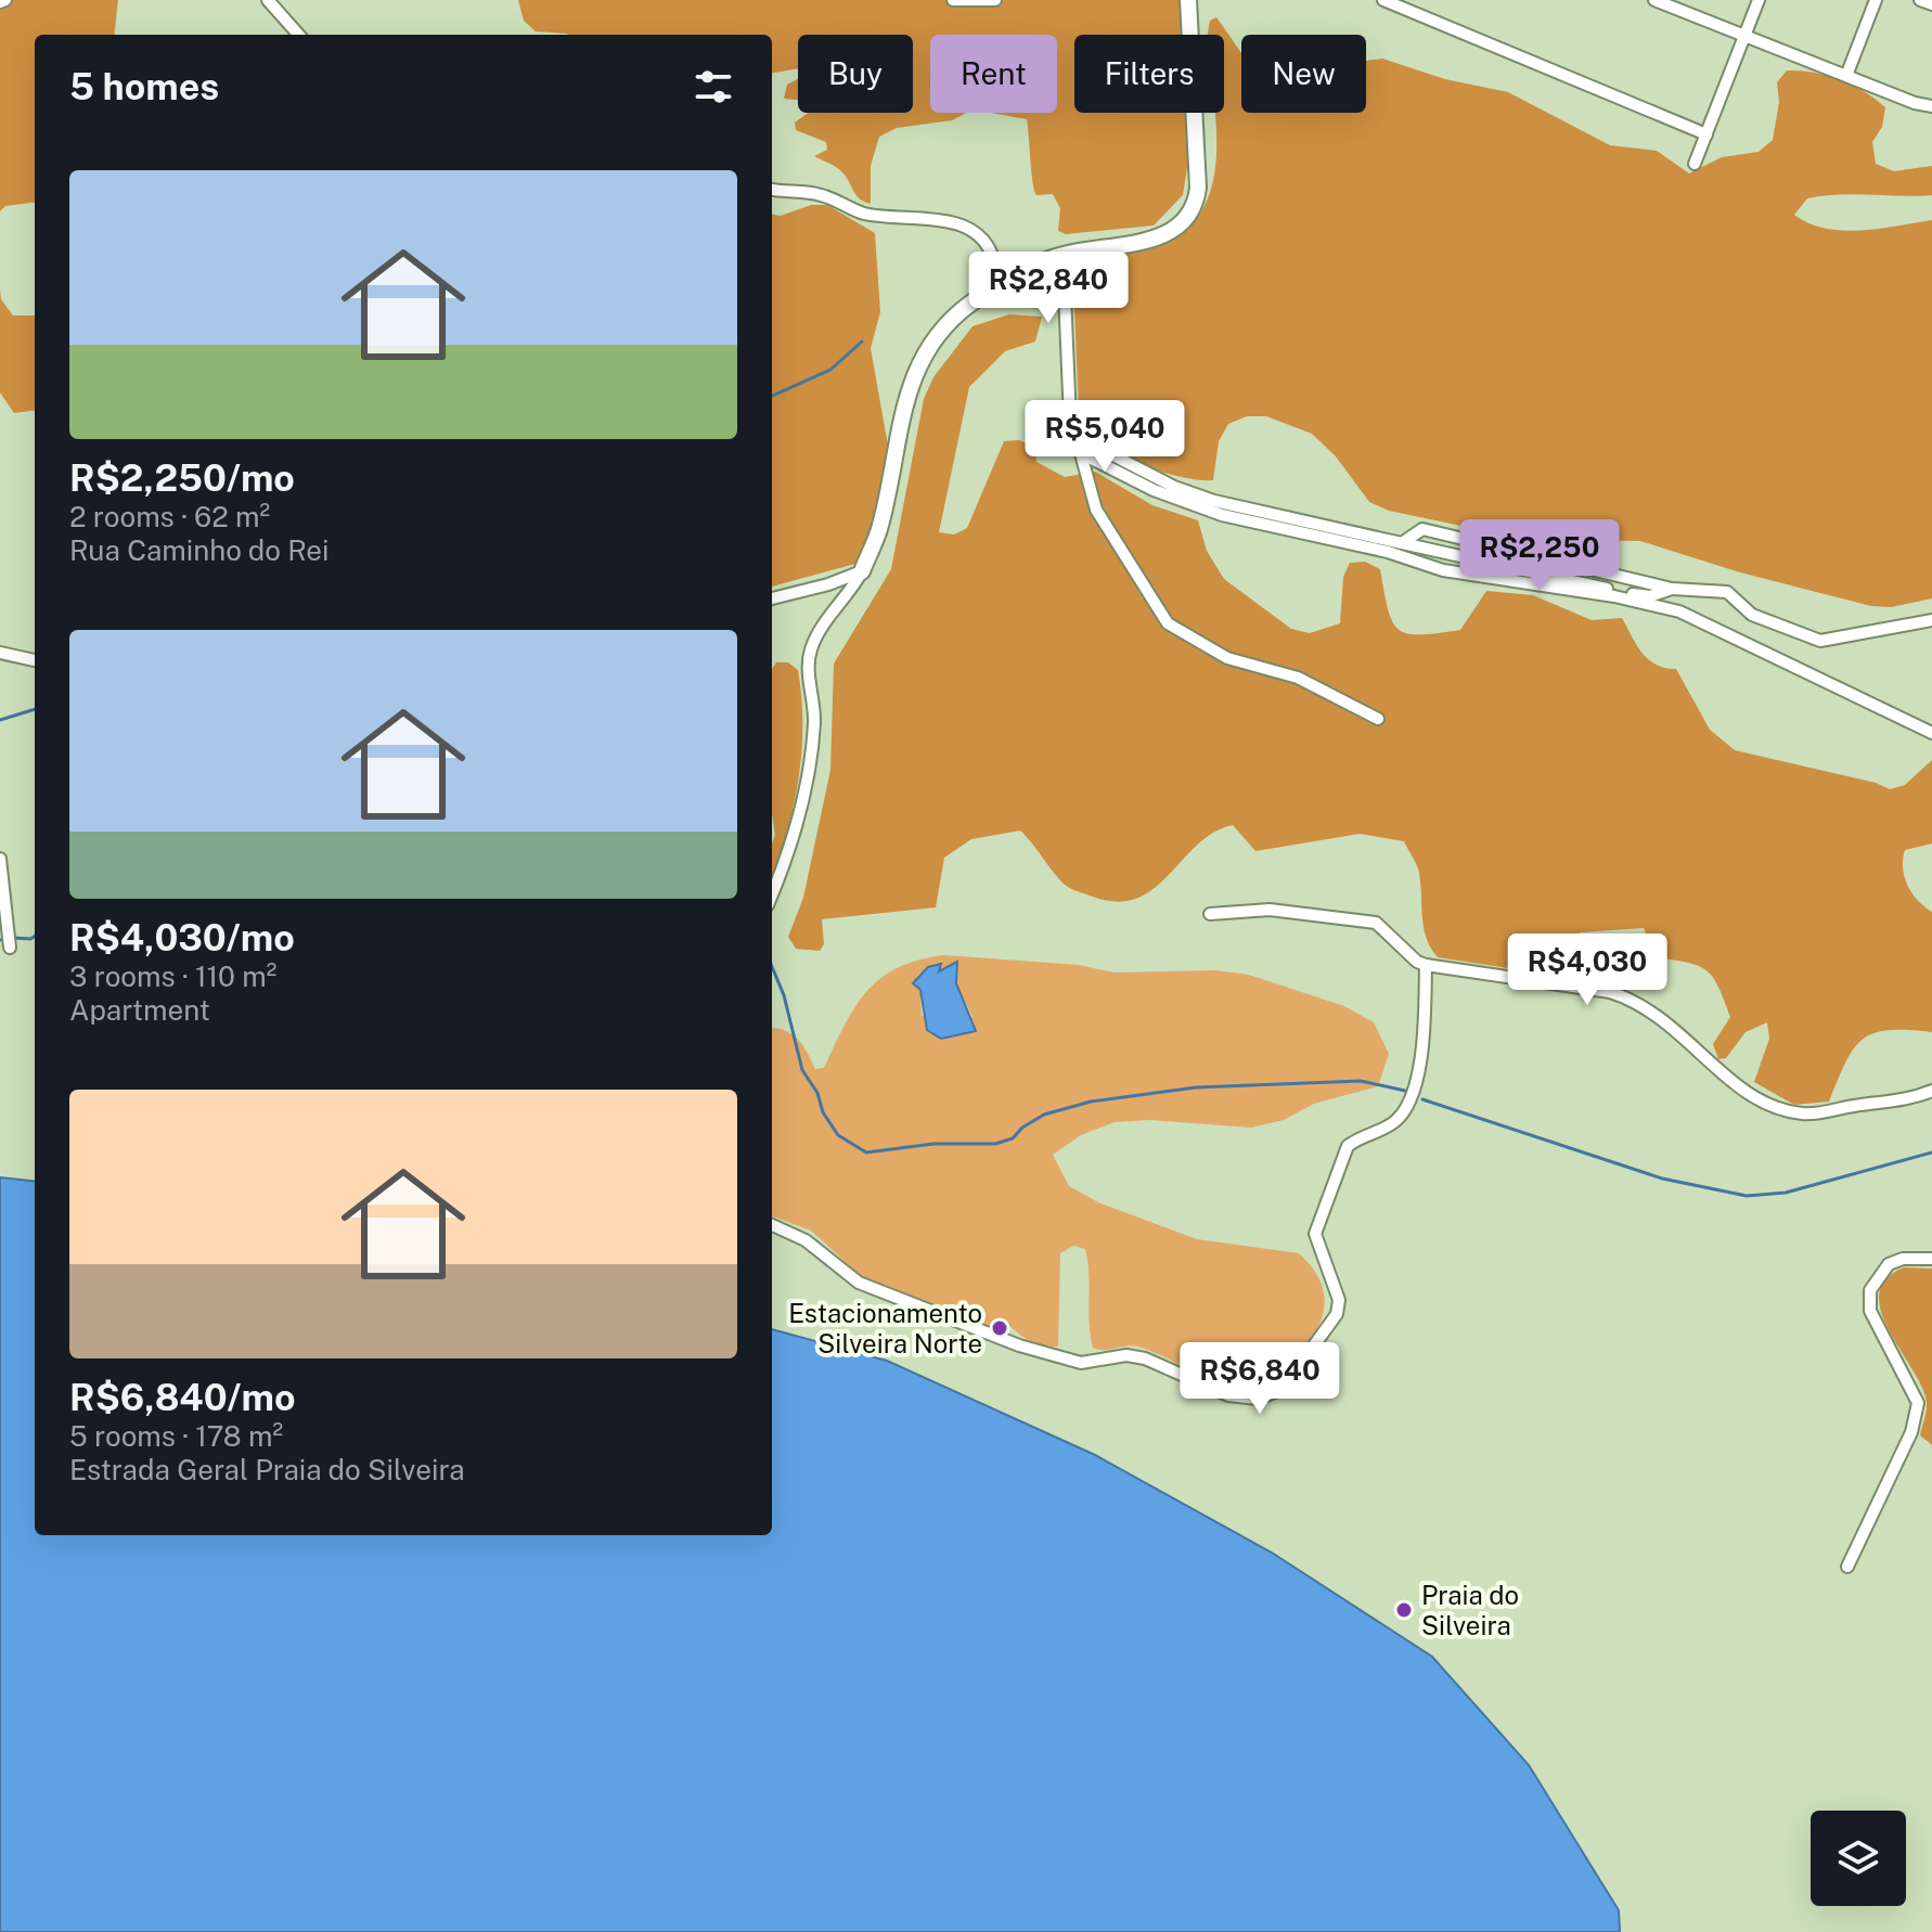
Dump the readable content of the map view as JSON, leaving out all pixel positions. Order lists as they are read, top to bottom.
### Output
{
  "places": ["Estacionamento Silveira Norte", "Praia do Silveira"],
  "page": {
    "chip": [
      "Buy",
      "Rent",
      "Filters",
      "New"
    ],
    "heading": "5 homes",
    "list": [
      {
        "name": "R$2,250/mo",
        "note": "2 rooms · 62 m² · Rua Caminho do Rei"
      },
      {
        "name": "R$4,030/mo",
        "note": "3 rooms · 110 m² · Apartment"
      },
      {
        "name": "R$6,840/mo",
        "note": "5 rooms · 178 m² · Estrada Geral Praia do Silveira"
      }
    ],
    "price": [
      "R$2,840",
      "R$5,040",
      "R$2,250",
      "R$4,030",
      "R$6,840"
    ]
  }
}
